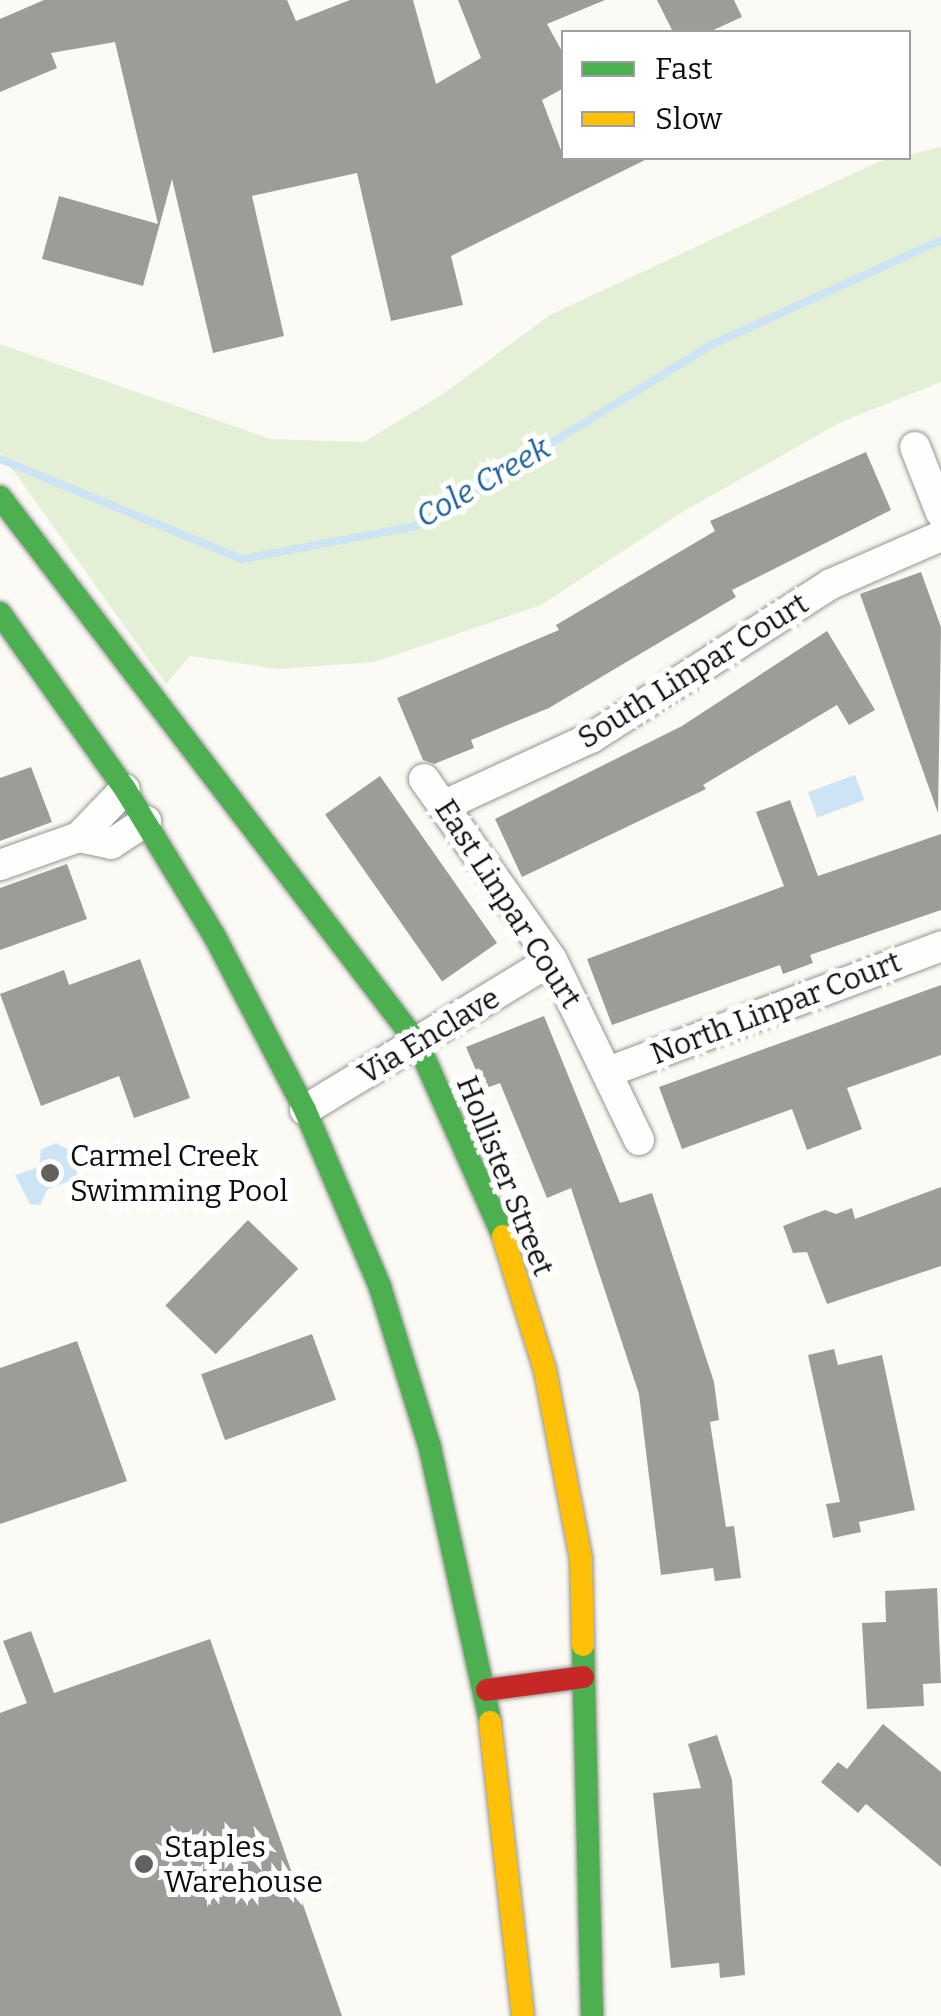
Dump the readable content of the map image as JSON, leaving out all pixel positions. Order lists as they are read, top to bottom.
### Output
{
  "streets": {
    "main road": ["Hollister Street"],
    "street": [
      "South Linpar Court",
      "East Linpar Court",
      "North Linpar Court",
      "Via Enclave"
    ]
  },
  "crossings": [
    ["South Linpar Court", "East Linpar Court"],
    ["East Linpar Court", "North Linpar Court"],
    ["East Linpar Court", "Via Enclave"],
    ["Via Enclave", "Hollister Street"]
  ],
  "water": ["Cole Creek"],
  "places": ["Carmel Creek Swimming Pool", "Staples Warehouse"],
  "legend": ["Fast", "Slow"]
}
